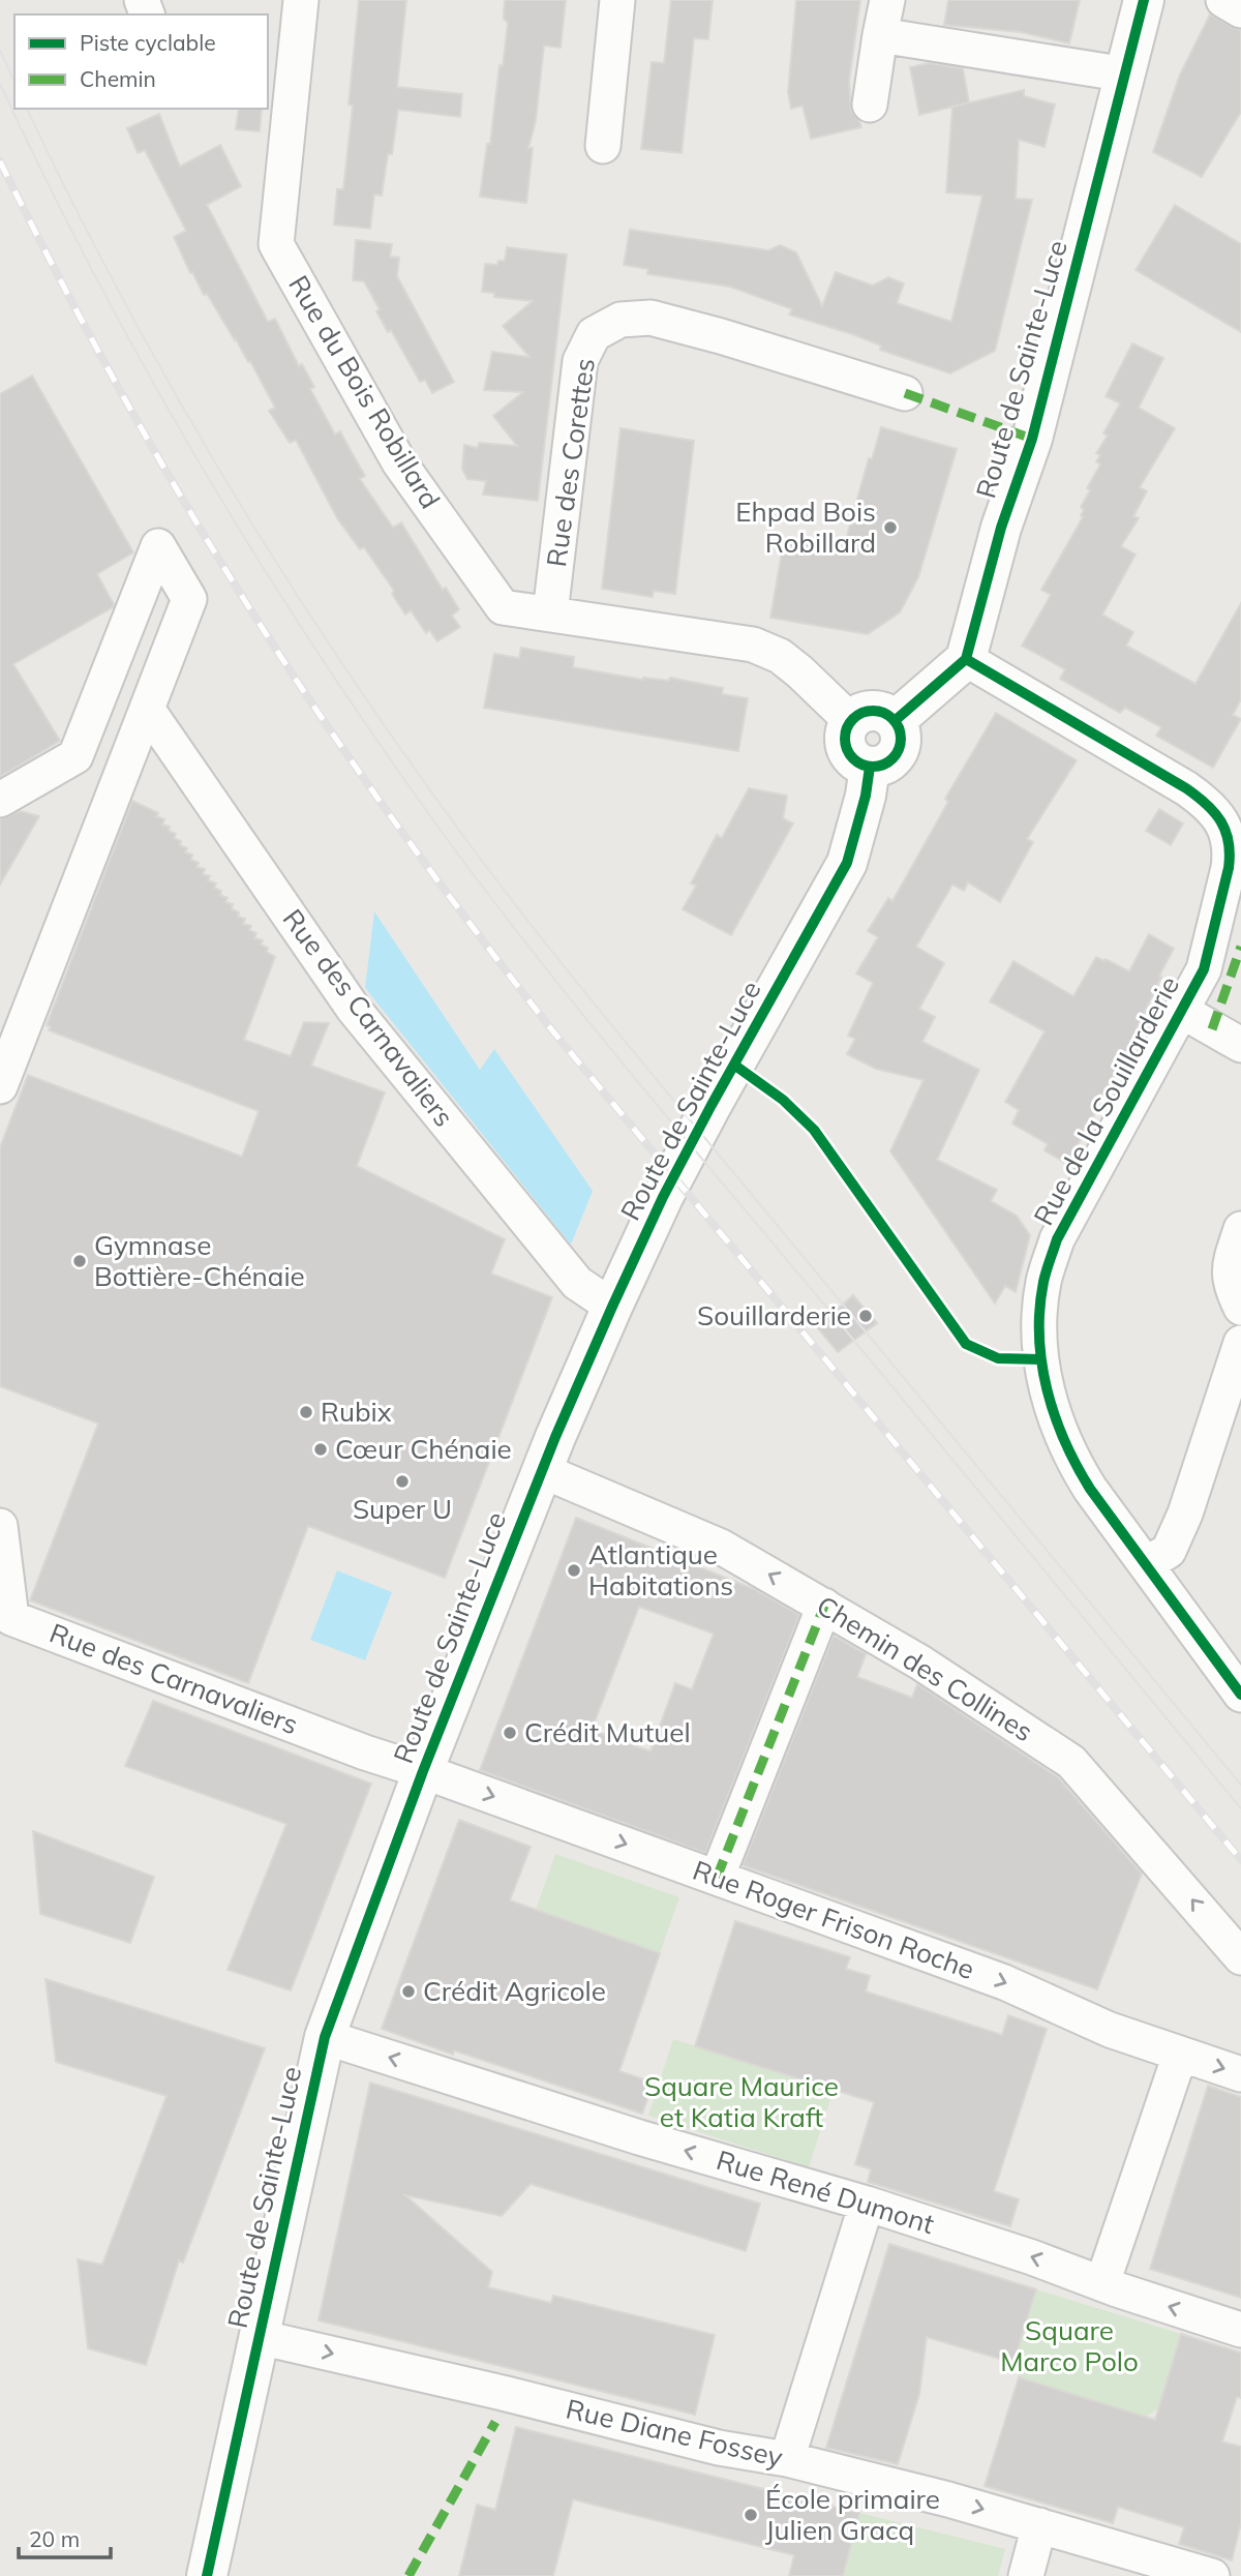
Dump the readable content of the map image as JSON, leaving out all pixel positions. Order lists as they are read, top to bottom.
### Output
{
  "streets": {
    "street": [
      "Route de Sainte-Luce",
      "Rue du Bois Robillard",
      "Rue des Corettes",
      "Rue des Carnavaliers",
      "Rue de la Souillarderie",
      "Chemin des Collines",
      "Rue Roger Frison Roche",
      "Rue René Dumont",
      "Rue Diane Fossey"
    ]
  },
  "crossings": [
    ["Route de Sainte-Luce", "Rue du Bois Robillard"],
    ["Route de Sainte-Luce", "Rue des Carnavaliers"],
    ["Route de Sainte-Luce", "Rue de la Souillarderie"],
    ["Route de Sainte-Luce", "Chemin des Collines"],
    ["Route de Sainte-Luce", "Rue Roger Frison Roche"],
    ["Route de Sainte-Luce", "Rue René Dumont"],
    ["Route de Sainte-Luce", "Rue Diane Fossey"],
    ["Rue du Bois Robillard", "Rue des Corettes"],
    ["Rue des Carnavaliers", "Rue Roger Frison Roche"]
  ],
  "one_way": [
    "Chemin des Collines",
    "Rue Roger Frison Roche",
    "Rue René Dumont",
    "Rue Diane Fossey"
  ],
  "parks": ["Square Maurice et Katia Kraft", "Square Marco Polo"],
  "places": [
    "Ehpad Bois Robillard",
    "Gymnase Bottière-Chénaie",
    "Souillarderie",
    "Rubix",
    "Cœur Chénaie",
    "Super U",
    "Atlantique Habitations",
    "Crédit Mutuel",
    "Crédit Agricole",
    "École primaire Julien Gracq"
  ],
  "legend": ["Piste cyclable", "Chemin"],
  "scale_bar": "20 m"
}
